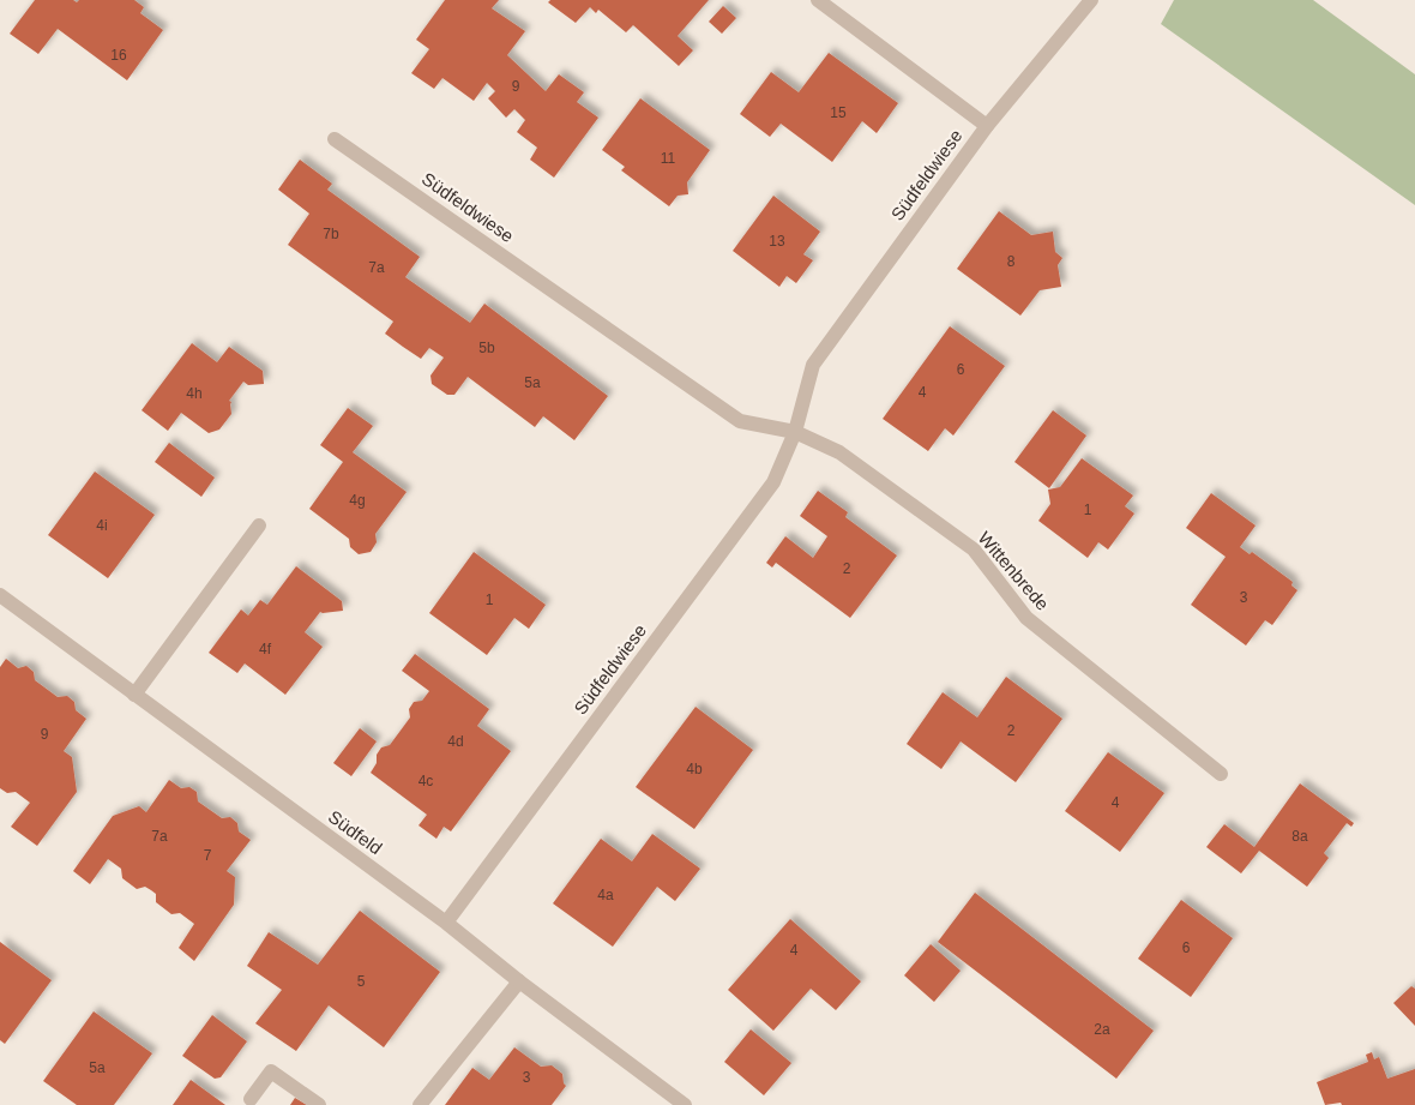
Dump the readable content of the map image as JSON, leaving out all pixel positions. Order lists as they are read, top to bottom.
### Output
{
  "streets": {
    "street": ["Südfeldwiese", "Wittenbrede", "Südfeld"]
  },
  "crossings": [
    ["Südfeldwiese", "Wittenbrede"],
    ["Südfeldwiese", "Südfeld"]
  ],
  "house_numbers": [
    "16",
    "9",
    "15",
    "11",
    "7b",
    "13",
    "8",
    "7a",
    "5b",
    "6",
    "5a",
    "4",
    "4h",
    "4g",
    "1",
    "4i",
    "2",
    "3",
    "1",
    "4f",
    "2",
    "9",
    "4d",
    "4b",
    "4c",
    "4",
    "7a",
    "8a",
    "7",
    "4a",
    "6",
    "4",
    "5",
    "2a",
    "5a",
    "3"
  ]
}
